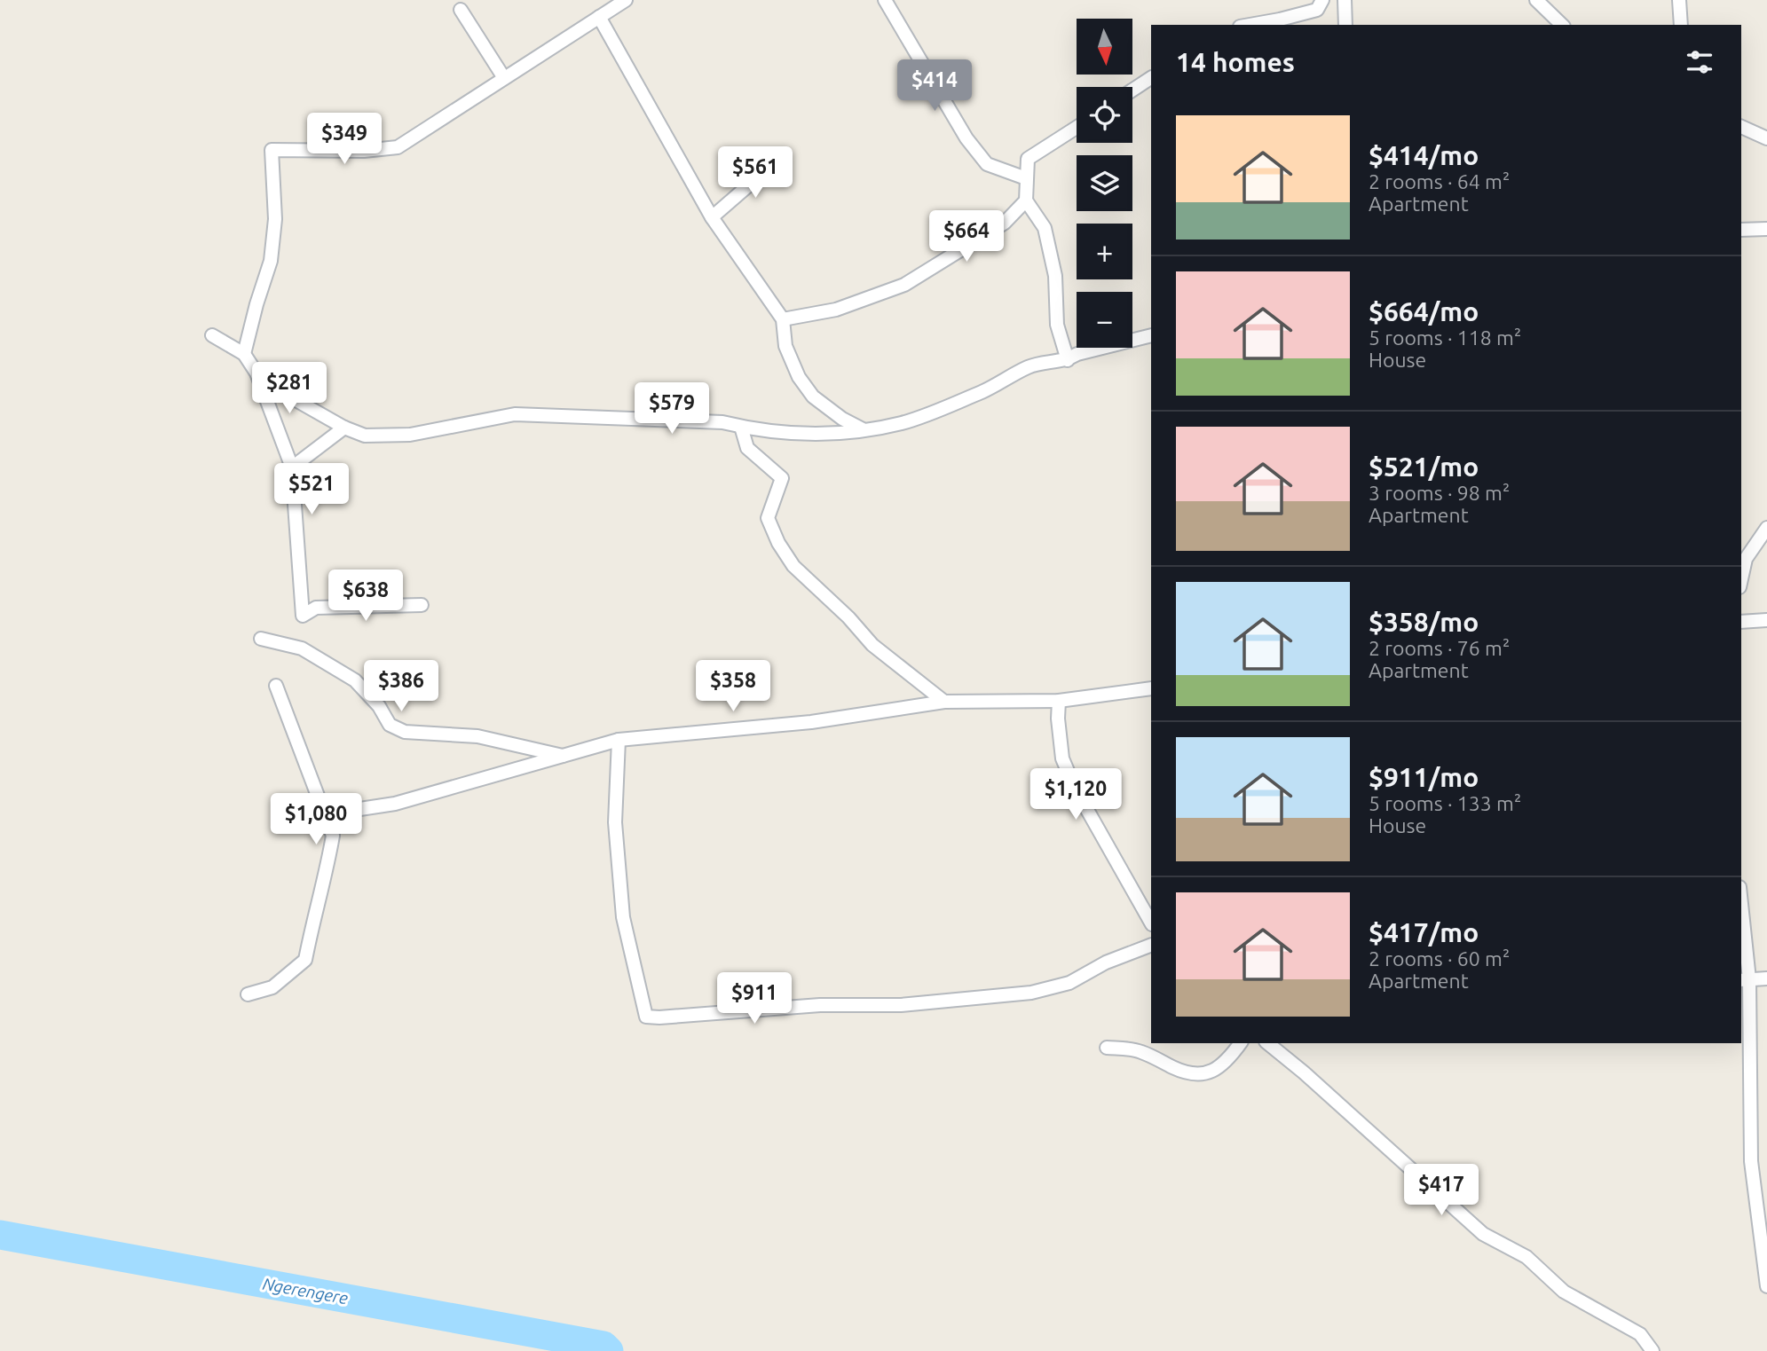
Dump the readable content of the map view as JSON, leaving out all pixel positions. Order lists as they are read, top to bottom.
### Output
{
  "water": ["Ngerengere"],
  "north": "bottom",
  "page": {
    "map_buttons": ["+", "−"],
    "heading": "14 homes",
    "price": [
      "$414",
      "$349",
      "$561",
      "$664",
      "$281",
      "$579",
      "$521",
      "$638",
      "$386",
      "$358",
      "$1,120",
      "$1,080",
      "$911",
      "$417"
    ],
    "list": [
      {
        "name": "$414/mo",
        "note": "2 rooms · 64 m² · Apartment"
      },
      {
        "name": "$664/mo",
        "note": "5 rooms · 118 m² · House"
      },
      {
        "name": "$521/mo",
        "note": "3 rooms · 98 m² · Apartment"
      },
      {
        "name": "$358/mo",
        "note": "2 rooms · 76 m² · Apartment"
      },
      {
        "name": "$911/mo",
        "note": "5 rooms · 133 m² · House"
      },
      {
        "name": "$417/mo",
        "note": "2 rooms · 60 m² · Apartment"
      }
    ]
  }
}
